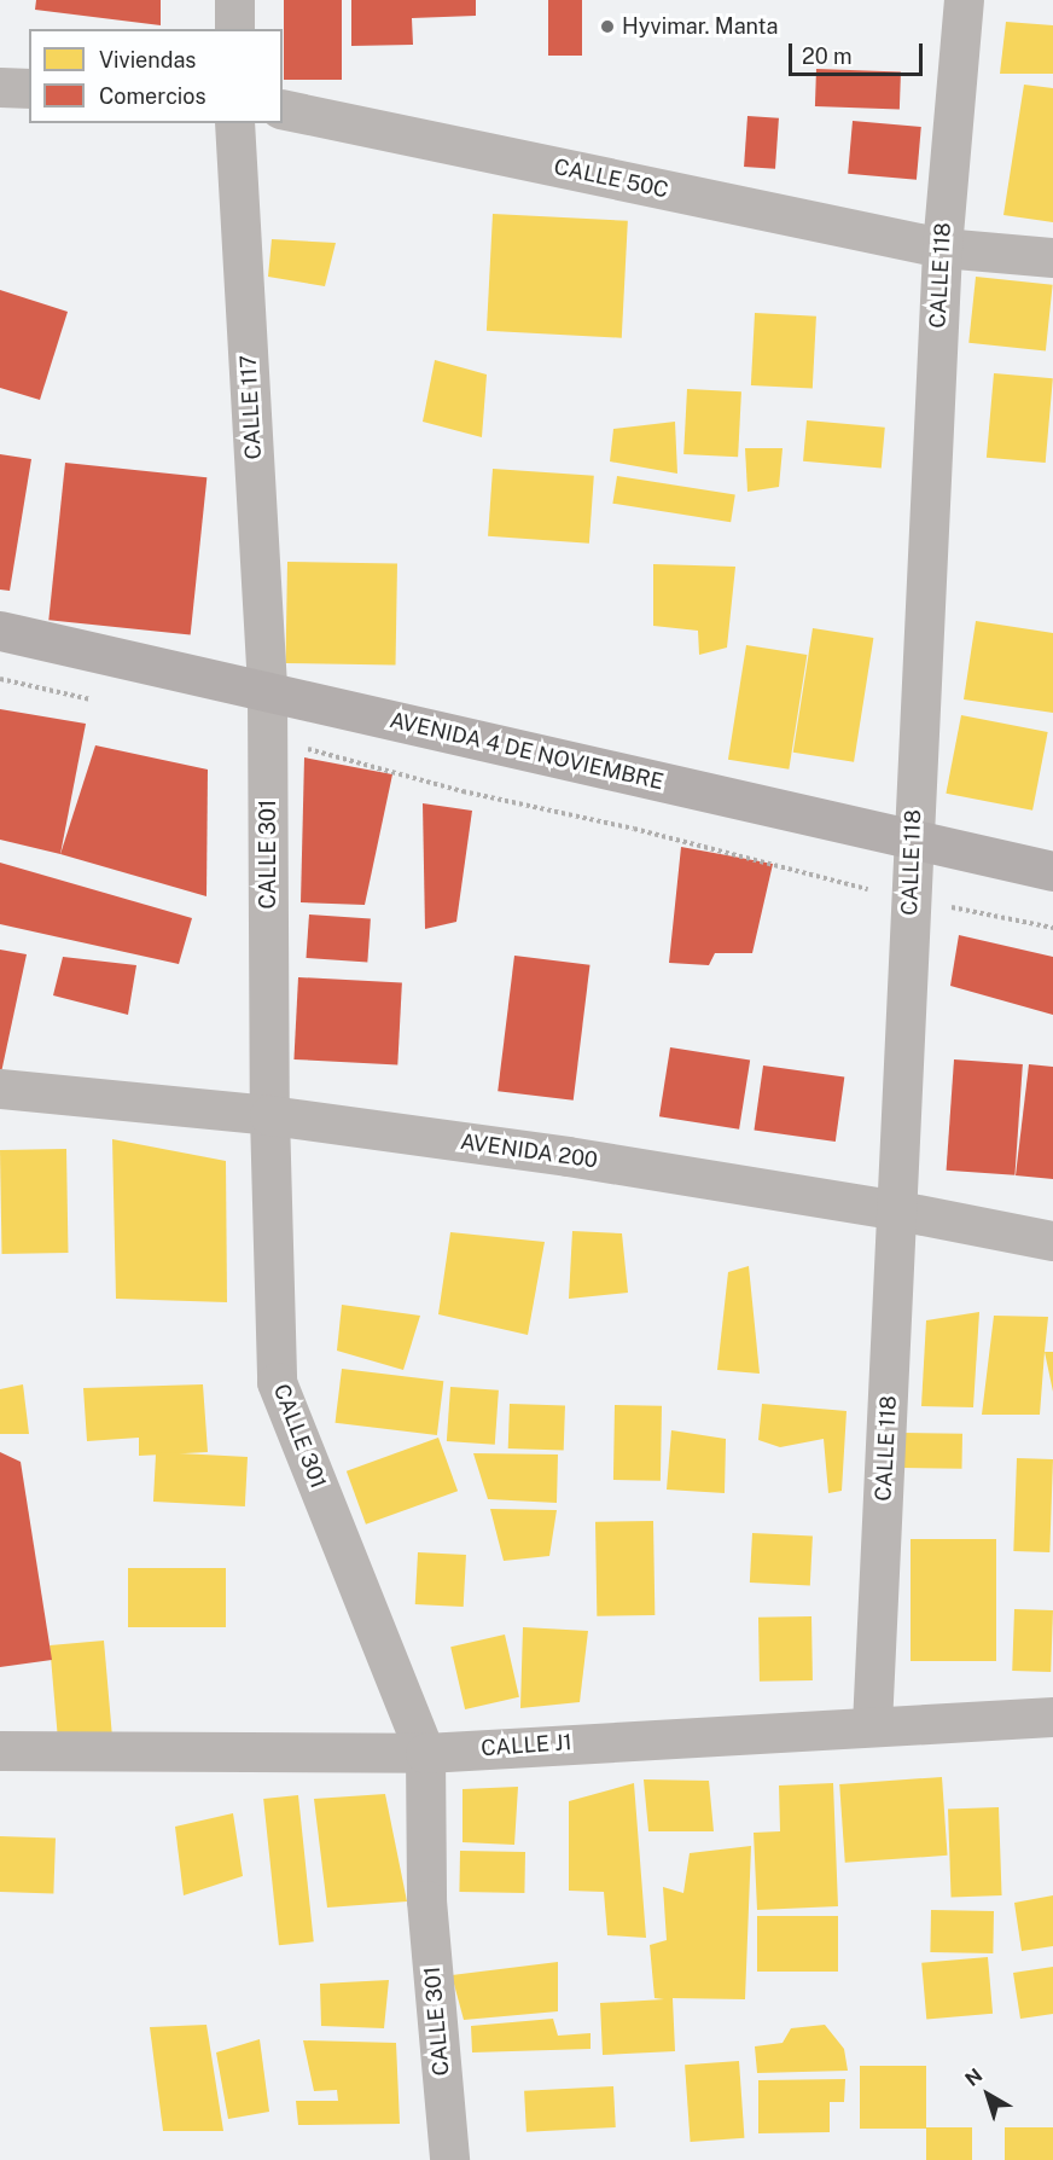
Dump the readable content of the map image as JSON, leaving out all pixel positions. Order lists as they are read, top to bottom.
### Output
{
  "streets": {
    "main road": ["AVENIDA 4 DE NOVIEMBRE"],
    "street": [
      "CALLE 50C",
      "CALLE 118",
      "CALLE 117",
      "CALLE 301",
      "AVENIDA 200",
      "CALLE J1"
    ]
  },
  "crossings": [
    ["CALLE 50C", "CALLE 118"],
    ["CALLE 118", "AVENIDA 4 DE NOVIEMBRE"],
    ["CALLE 118", "AVENIDA 200"],
    ["CALLE 118", "CALLE J1"],
    ["CALLE 117", "AVENIDA 4 DE NOVIEMBRE"],
    ["CALLE 117", "CALLE 301"],
    ["AVENIDA 4 DE NOVIEMBRE", "CALLE 301"],
    ["CALLE 301", "AVENIDA 200"],
    ["CALLE 301", "CALLE J1"]
  ],
  "places": ["Hyvimar. Manta"],
  "legend": ["Viviendas", "Comercios"],
  "scale_bar": "20 m",
  "north": "top left"
}
